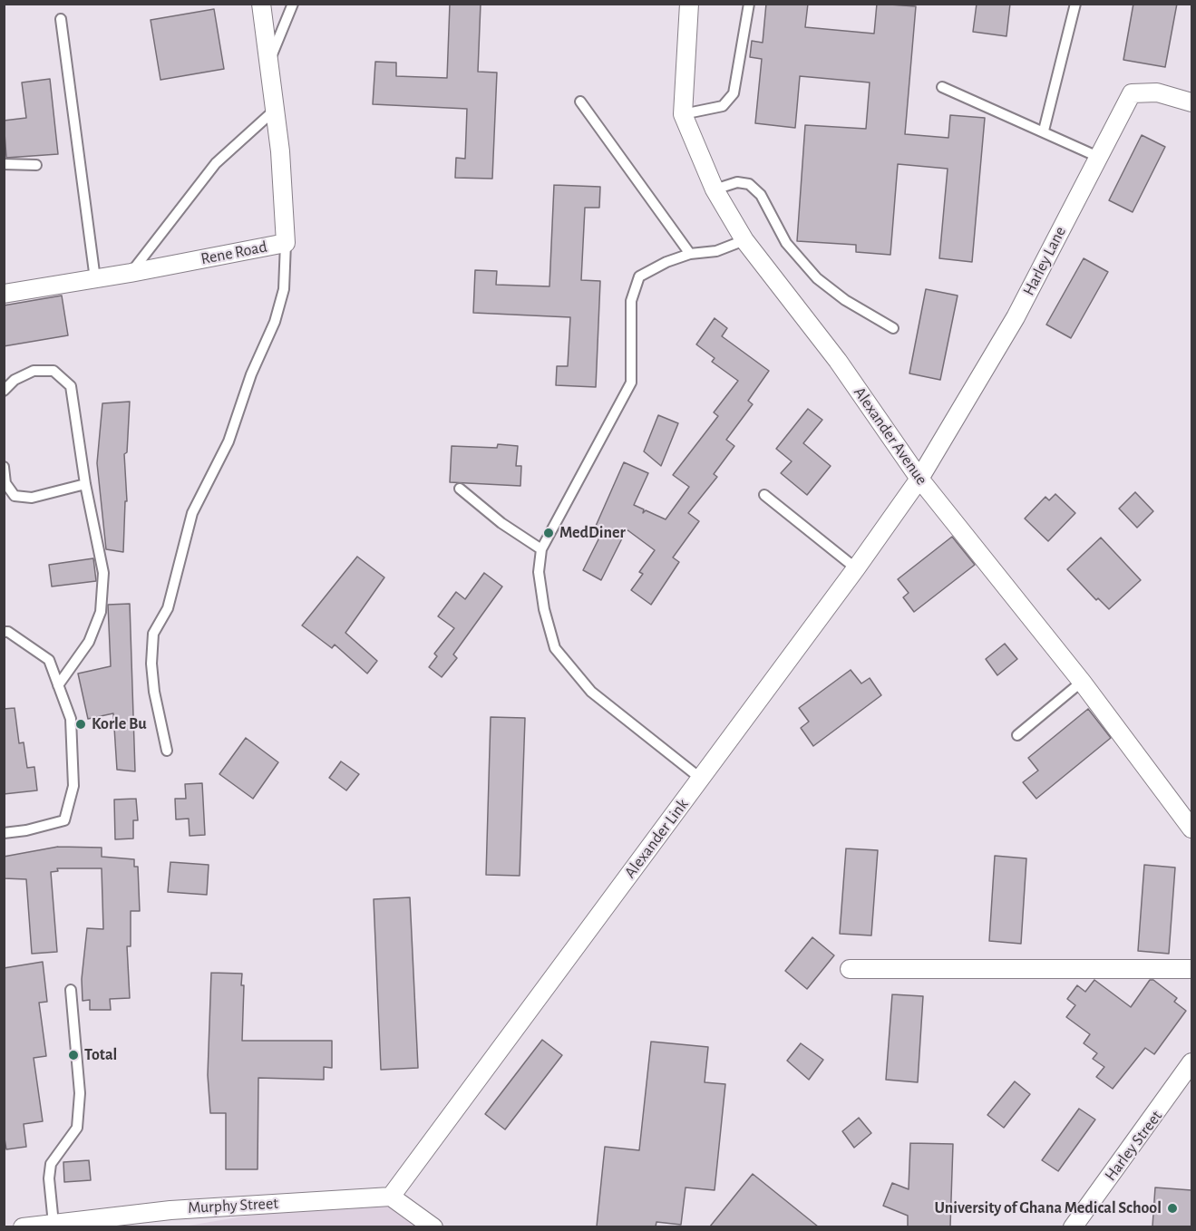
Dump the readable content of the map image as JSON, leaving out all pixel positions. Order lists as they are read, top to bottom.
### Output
{
  "streets": {
    "street": [
      "Rene Road",
      "Harley Lane",
      "Alexander Avenue",
      "Alexander Link",
      "Harley Street",
      "Murphy Street"
    ]
  },
  "crossings": [
    ["Harley Lane", "Alexander Avenue"],
    ["Harley Lane", "Alexander Link"],
    ["Alexander Avenue", "Alexander Link"],
    ["Alexander Link", "Murphy Street"]
  ],
  "places": [
    "MedDiner",
    "Korle Bu",
    "Total",
    "University of Ghana Medical School"
  ]
}
